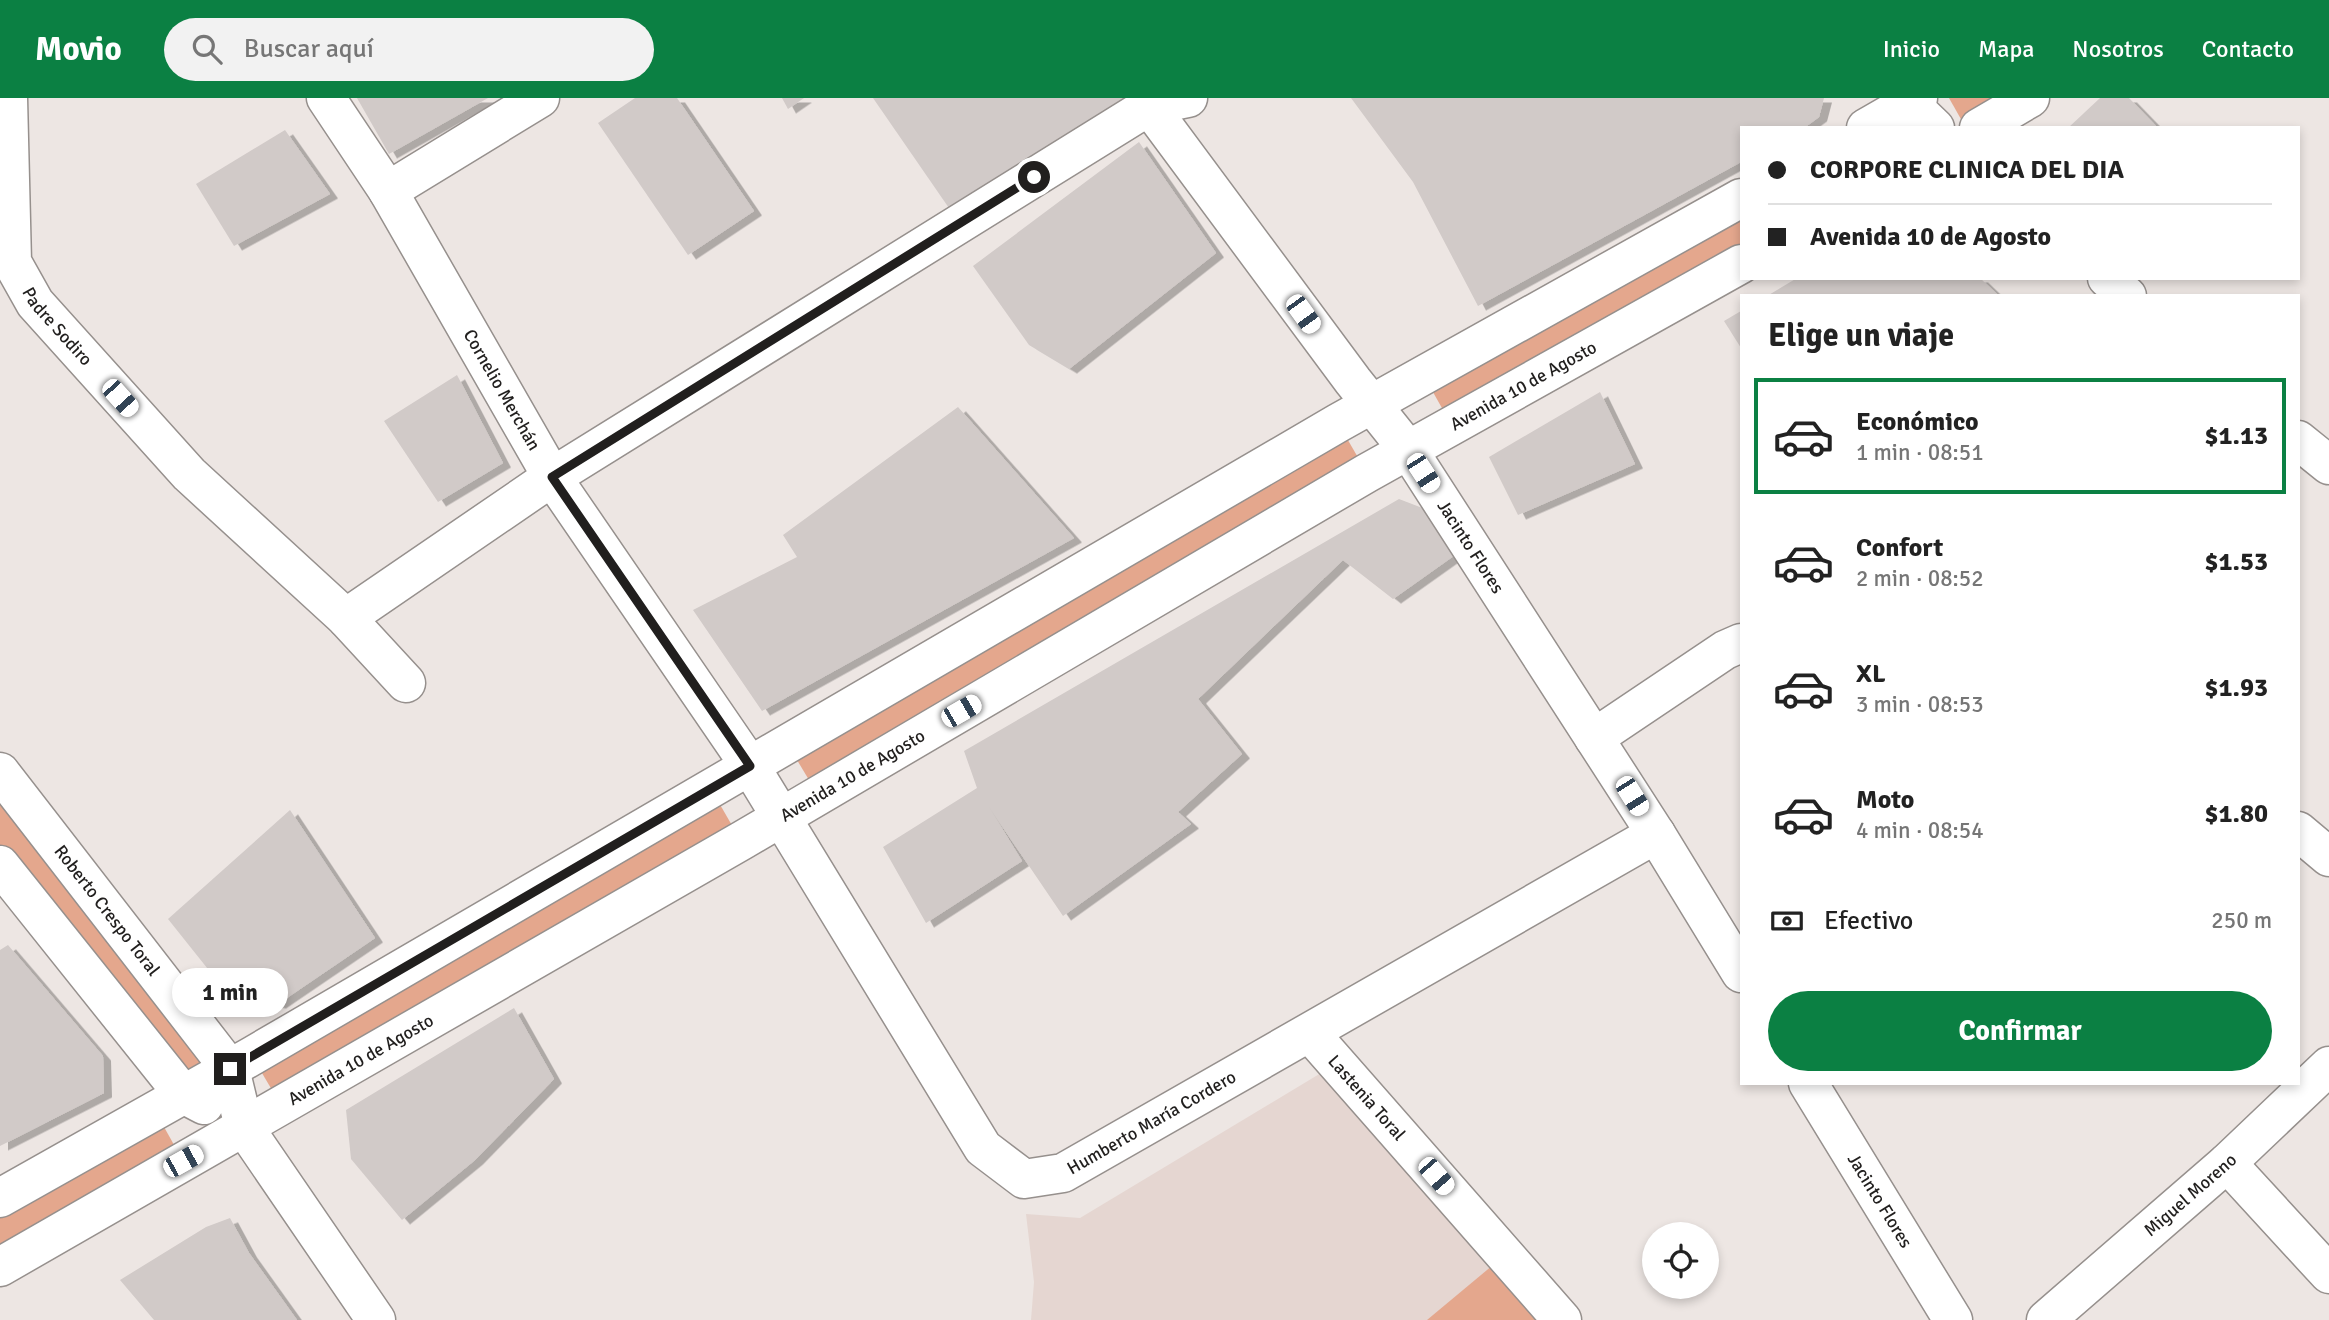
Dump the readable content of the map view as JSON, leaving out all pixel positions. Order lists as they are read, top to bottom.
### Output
{
  "streets": {
    "street": [
      "Padre Sodiro",
      "Avenida 10 de Agosto",
      "Cornelio Merchán",
      "Jacinto Flores",
      "Roberto Crespo Toral",
      "Lastenia Toral",
      "Humberto María Cordero",
      "Miguel Moreno"
    ]
  },
  "crossings": [
    ["Avenida 10 de Agosto", "Cornelio Merchán"],
    ["Avenida 10 de Agosto", "Jacinto Flores"],
    ["Avenida 10 de Agosto", "Roberto Crespo Toral"],
    ["Avenida 10 de Agosto", "Humberto María Cordero"],
    ["Cornelio Merchán", "Humberto María Cordero"],
    ["Jacinto Flores", "Humberto María Cordero"],
    ["Lastenia Toral", "Humberto María Cordero"]
  ],
  "page": {
    "header": "Movio",
    "search": "Buscar aquí",
    "nav": [
      "Inicio",
      "Mapa",
      "Nosotros",
      "Contacto"
    ],
    "banner": ["CORPORE CLINICA DEL DIA", "Avenida 10 de Agosto"],
    "heading": "Elige un viaje",
    "list": [
      {
        "name": "Económico",
        "note": "1 min · 08:51",
        "value": "$1.13"
      },
      {
        "name": "Confort",
        "note": "2 min · 08:52",
        "value": "$1.53"
      },
      {
        "name": "XL",
        "note": "3 min · 08:53",
        "value": "$1.93"
      },
      {
        "name": "Moto",
        "note": "4 min · 08:54",
        "value": "$1.80"
      }
    ],
    "pay": ["Efectivo", "250 m"],
    "bubble": "1 min",
    "buttons": "Confirmar"
  }
}
